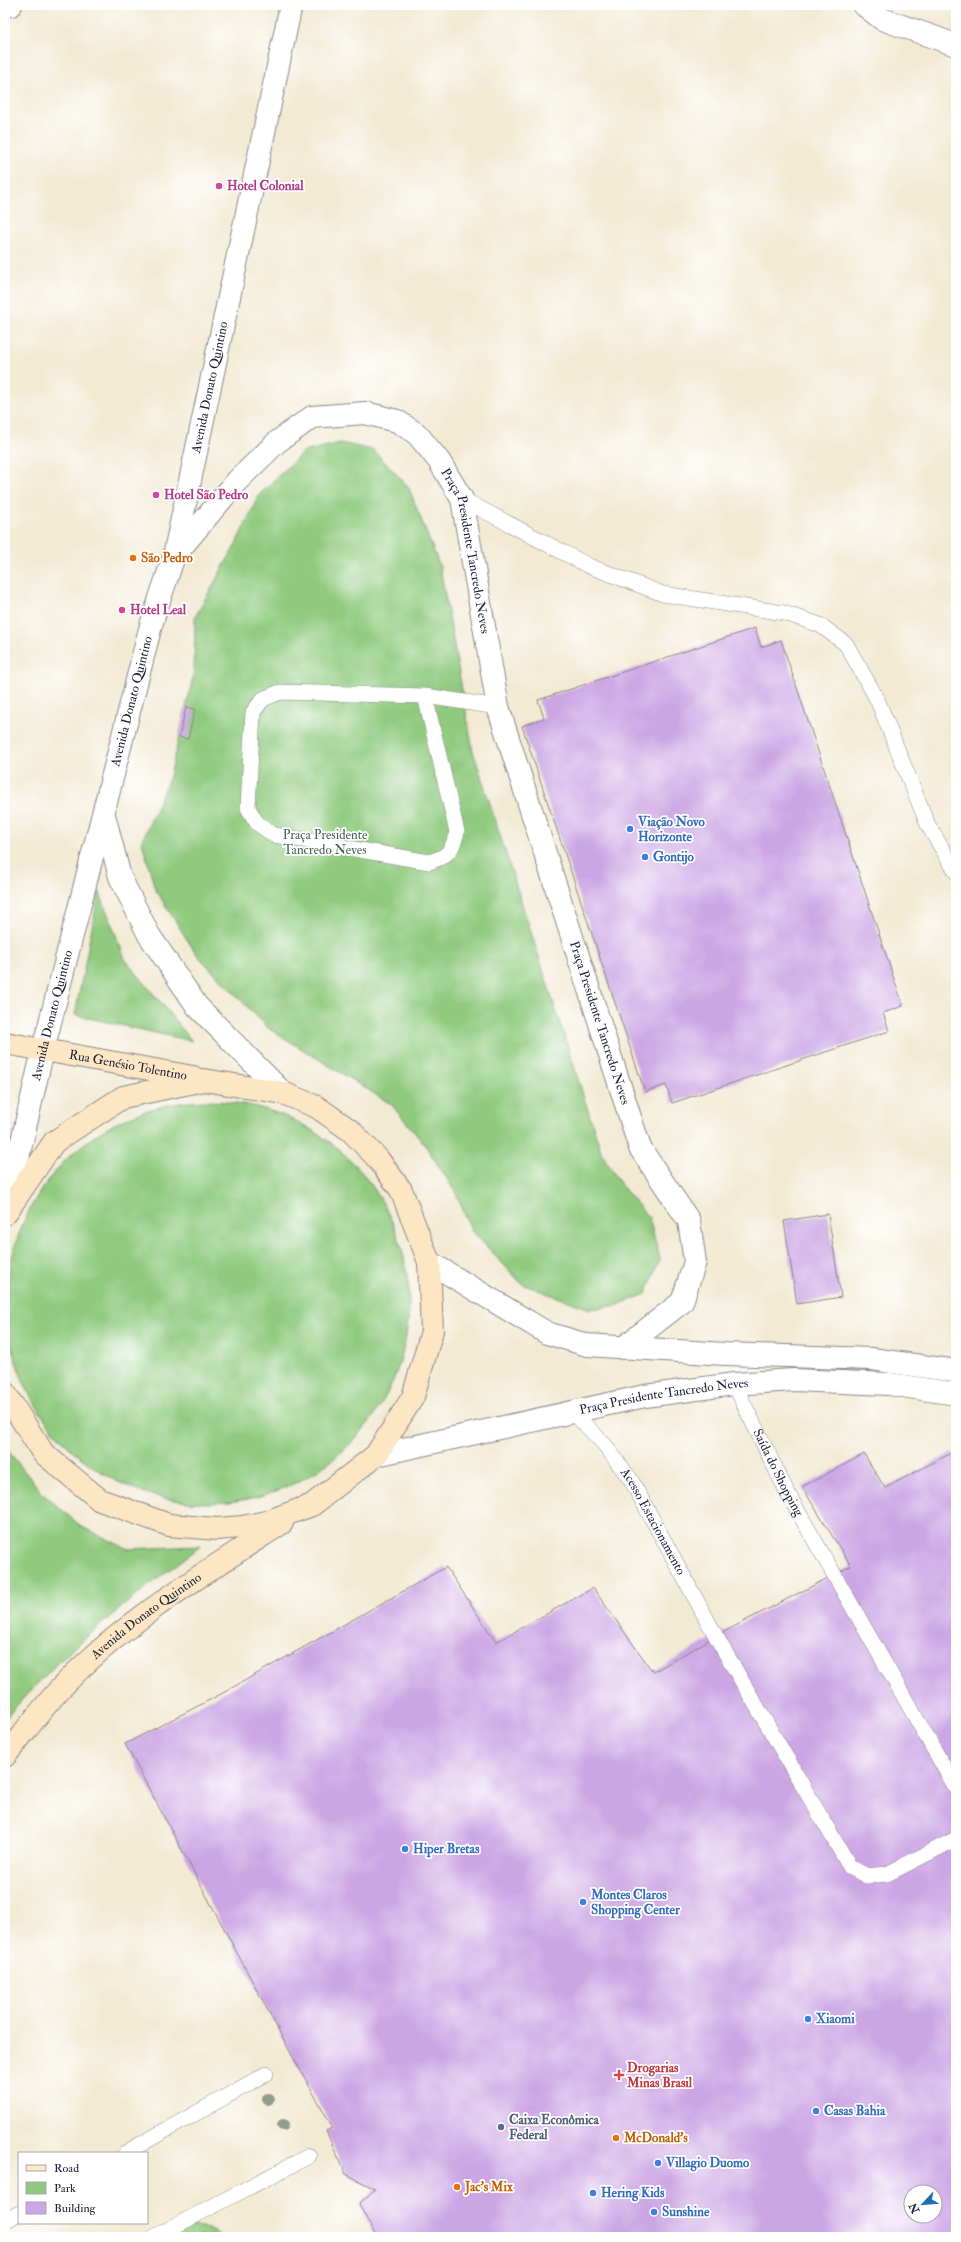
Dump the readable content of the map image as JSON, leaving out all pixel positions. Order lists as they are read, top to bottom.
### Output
{
  "streets": {
    "street": ["Avenida Donato Quintino", "Praça Presidente Tancredo Neves", "Rua Genésio Tolentino"],
    "lane": ["Saída do Shopping", "Acesso Estacionamento"]
  },
  "crossings": [
    ["Avenida Donato Quintino", "Praça Presidente Tancredo Neves"],
    ["Avenida Donato Quintino", "Rua Genésio Tolentino"],
    ["Praça Presidente Tancredo Neves", "Rua Genésio Tolentino"],
    ["Praça Presidente Tancredo Neves", "Saída do Shopping"],
    ["Praça Presidente Tancredo Neves", "Acesso Estacionamento"]
  ],
  "parks": ["Praça Presidente Tancredo Neves"],
  "places": {
    "other": [
      "Hotel Colonial",
      "Hotel São Pedro",
      "São Pedro",
      "Hotel Leal",
      "Viação Novo Horizonte",
      "Gontijo",
      "Hiper Bretas",
      "Montes Claros Shopping Center",
      "Xiaomi",
      "Casas Bahia",
      "Caixa Econômica Federal",
      "McDonald's",
      "Villagio Duomo",
      "Jac's Mix",
      "Hering Kids",
      "Sunshine"
    ],
    "health": ["Drogarias Minas Brasil"]
  },
  "legend": ["Road", "Park", "Building"],
  "north": "bottom left"
}
